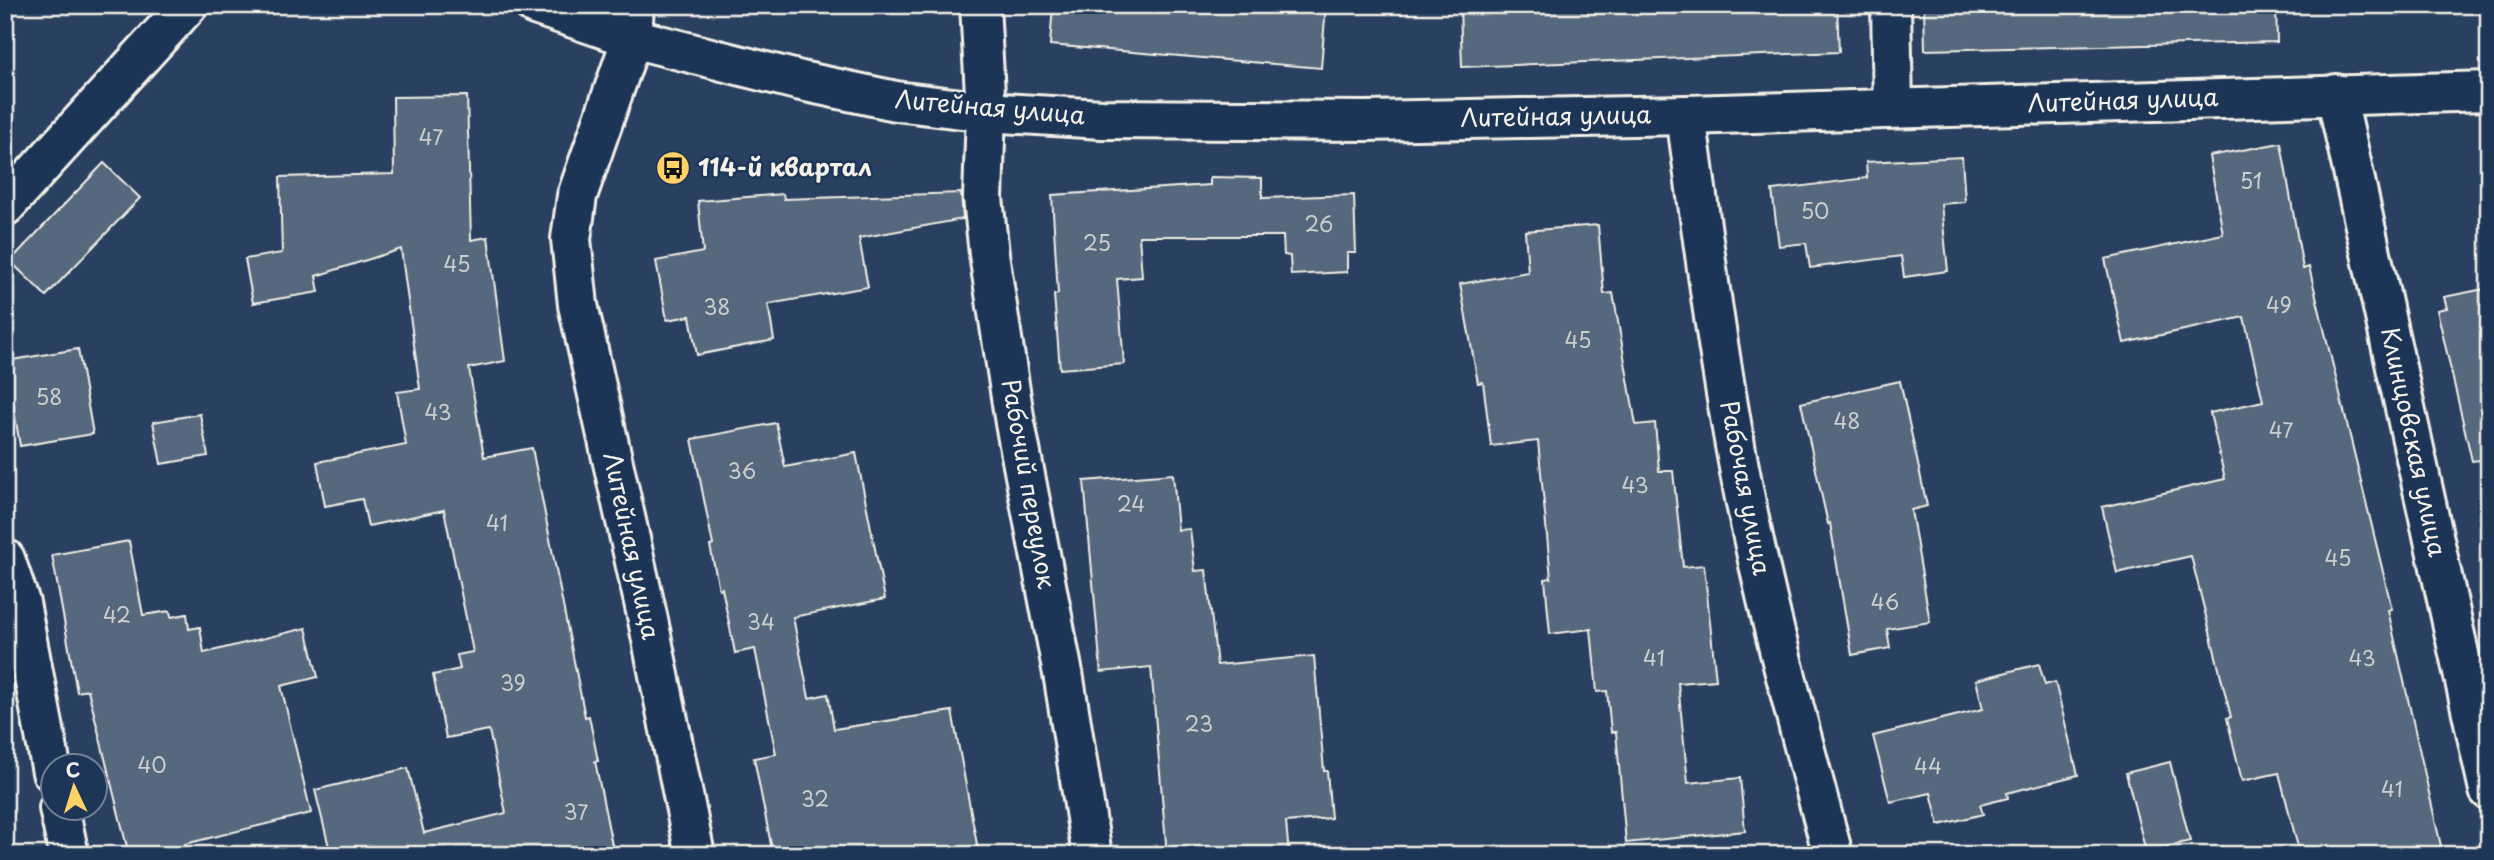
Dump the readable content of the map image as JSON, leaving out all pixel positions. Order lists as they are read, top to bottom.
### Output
{
  "streets": {
    "street": [
      "Литейная улица",
      "Клинцовская улица",
      "Рабочий переулок",
      "Рабочая улица"
    ]
  },
  "crossings": [
    ["Литейная улица", "Клинцовская улица"],
    ["Литейная улица", "Рабочий переулок"],
    ["Литейная улица", "Рабочая улица"]
  ],
  "places": {
    "bus stop": ["114-й квартал"]
  },
  "house_numbers": [
    "47",
    "51",
    "50",
    "26",
    "25",
    "45",
    "49",
    "38",
    "45",
    "58",
    "43",
    "48",
    "47",
    "36",
    "43",
    "24",
    "41",
    "45",
    "46",
    "42",
    "34",
    "41",
    "43",
    "39",
    "23",
    "40",
    "44",
    "41",
    "32",
    "37"
  ],
  "north": "top"
}
